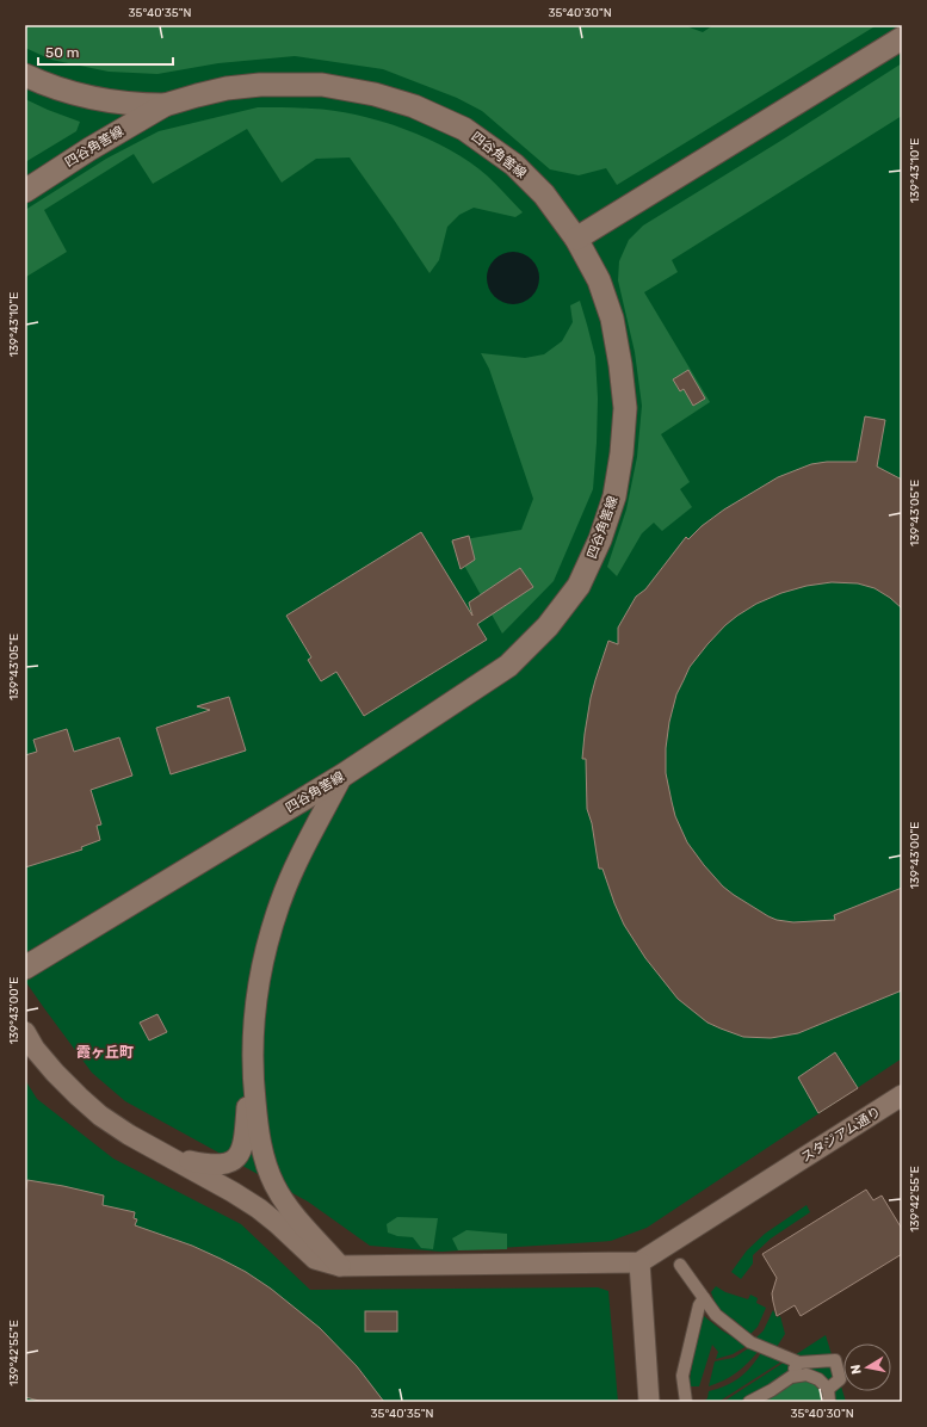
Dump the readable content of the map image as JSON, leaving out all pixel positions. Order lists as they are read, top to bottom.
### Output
{
  "streets": {
    "main road": ["四谷角筈線"],
    "street": ["スタジアム通り"]
  },
  "districts": ["霞ヶ丘町"],
  "scale_bar": "50 m",
  "north": "left",
  "coordinates": [
    "35°40'35\"N",
    "35°40'30\"N",
    "139°43'10\"E",
    "139°43'05\"E",
    "139°43'00\"E",
    "139°42'55\"E"
  ]
}
